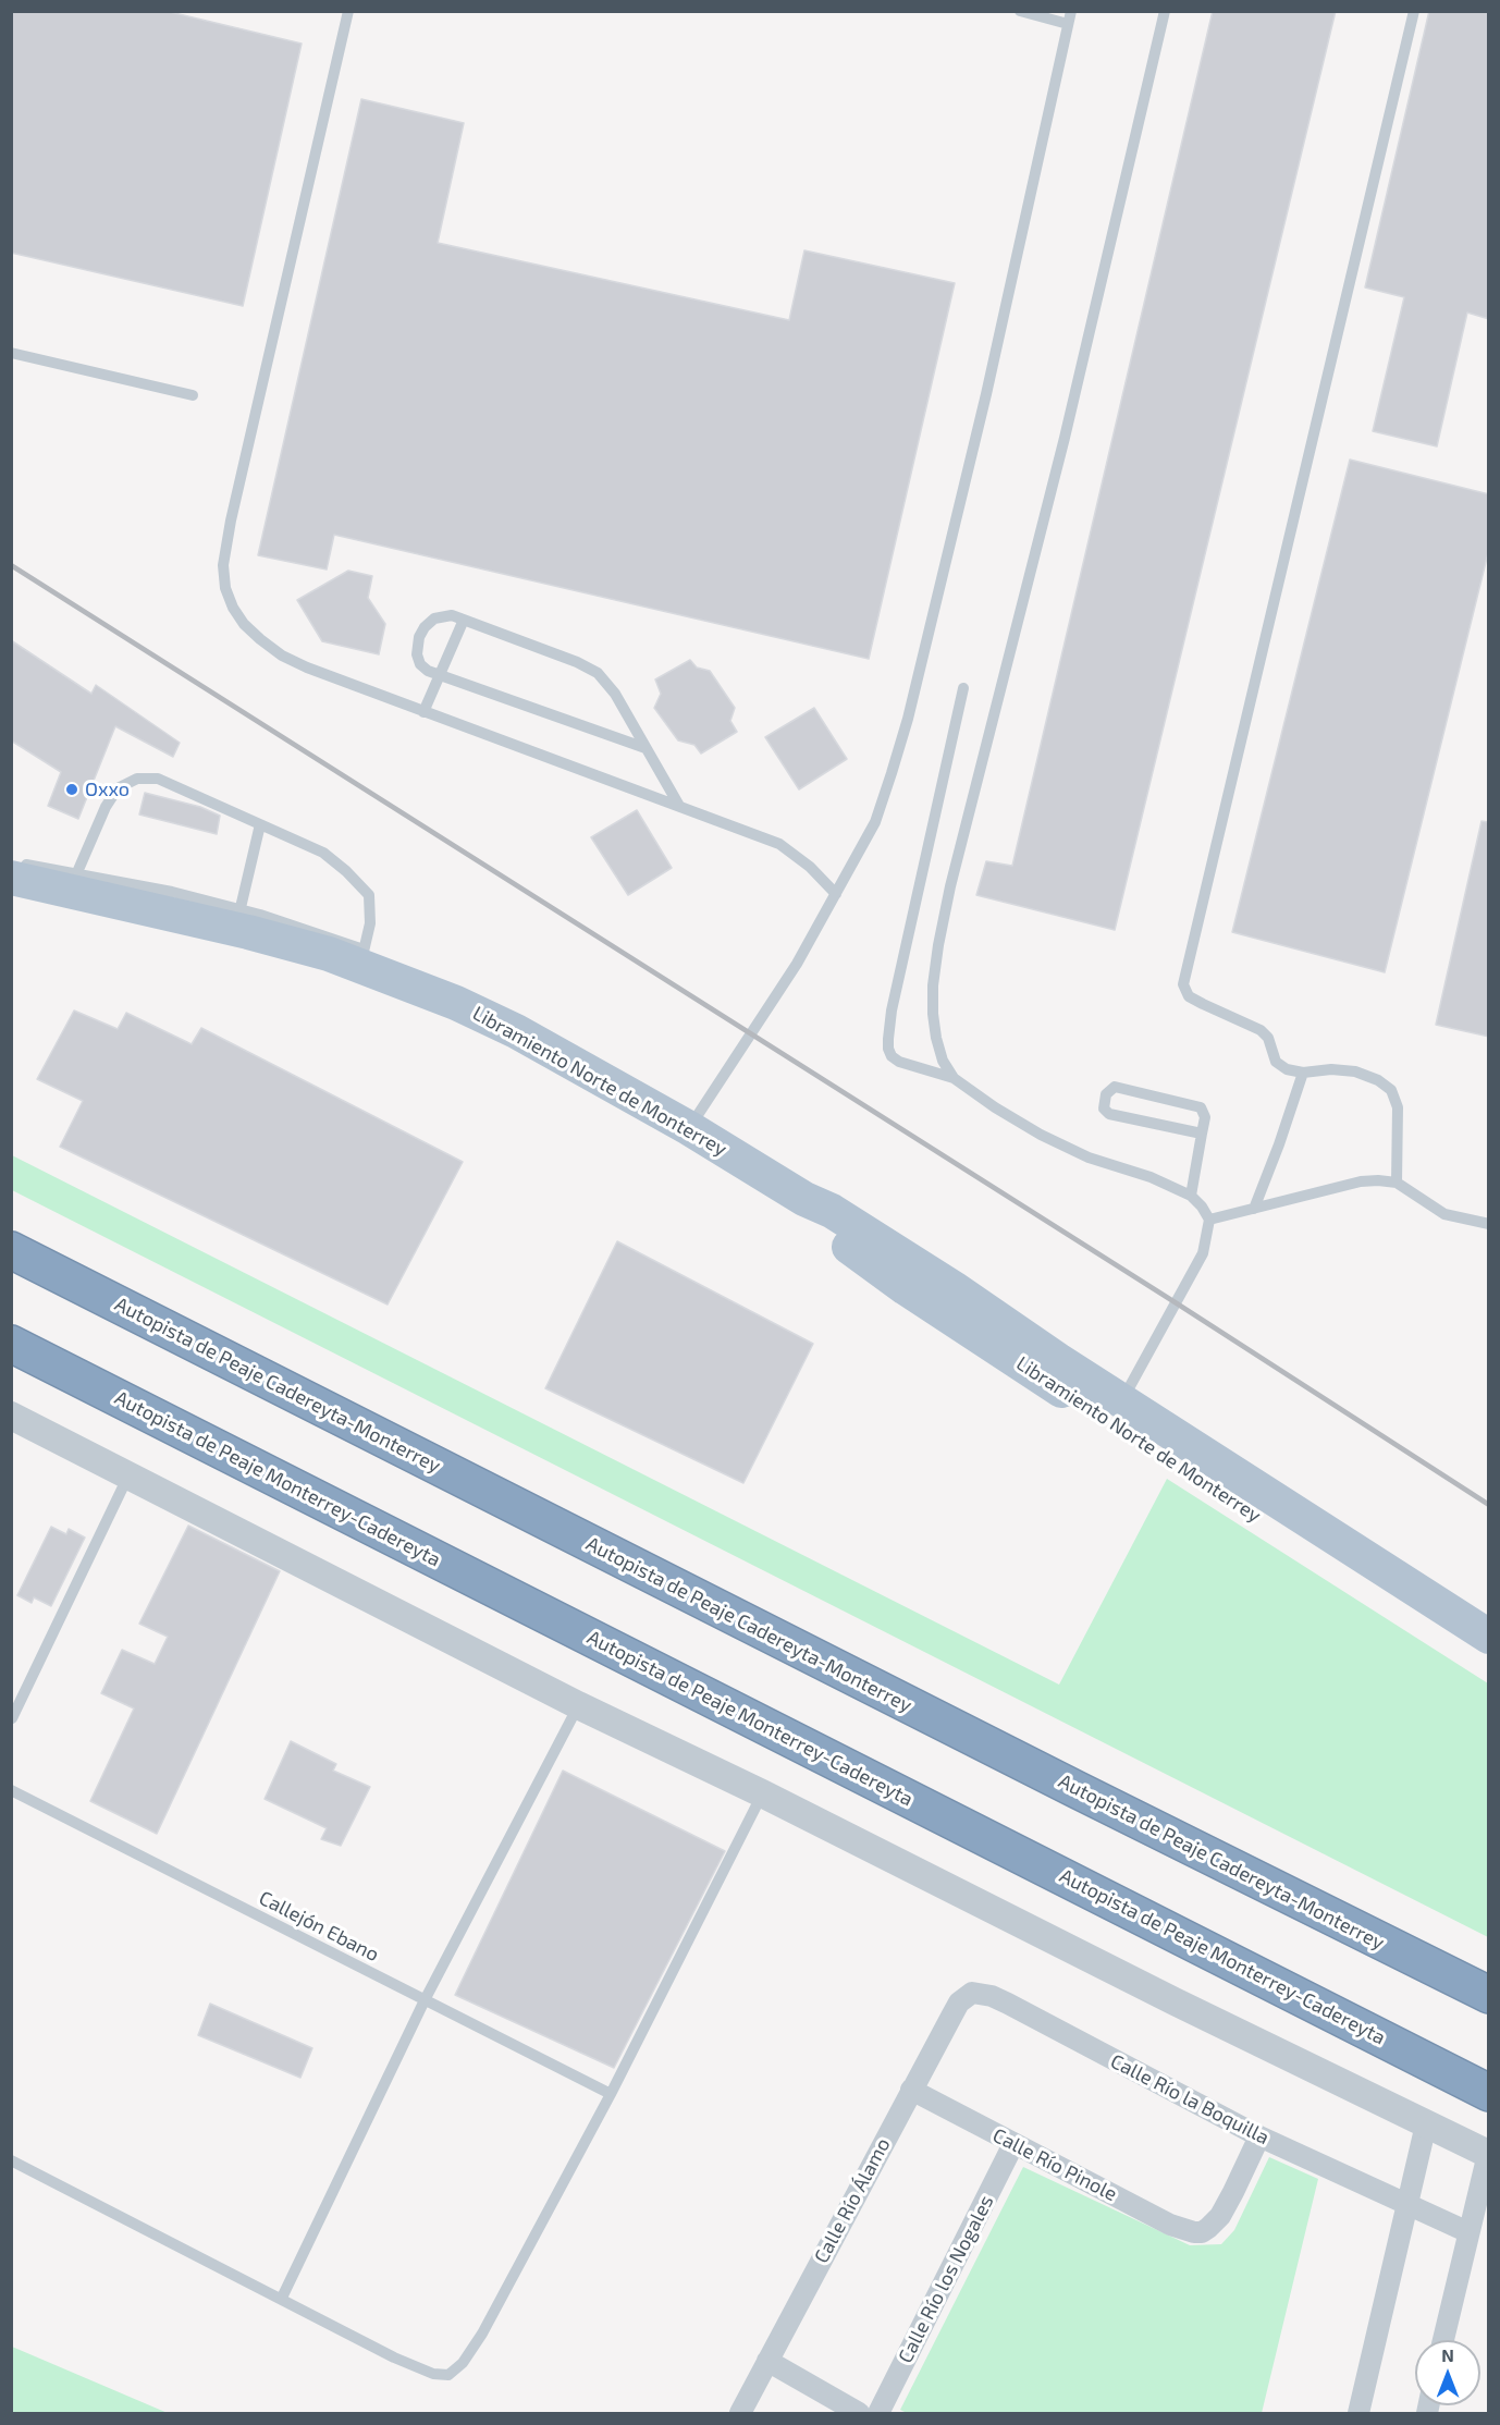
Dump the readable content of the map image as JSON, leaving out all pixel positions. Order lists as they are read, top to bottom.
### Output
{
  "streets": {
    "highway": ["Autopista de Peaje Cadereyta-Monterrey", "Autopista de Peaje Monterrey-Cadereyta"],
    "main road": ["Libramiento Norte de Monterrey"],
    "street": [
      "Calle Río la Boquilla",
      "Calle Río Pinole",
      "Calle Río Álamo",
      "Calle Río los Nogales"
    ],
    "lane": ["Callejón Ebano"]
  },
  "crossings": [
    ["Calle Río la Boquilla", "Calle Río Pinole"],
    ["Calle Río la Boquilla", "Calle Río Álamo"],
    ["Calle Río Pinole", "Calle Río Álamo"],
    ["Calle Río Pinole", "Calle Río los Nogales"]
  ],
  "places": ["Oxxo"],
  "north": "top"
}
